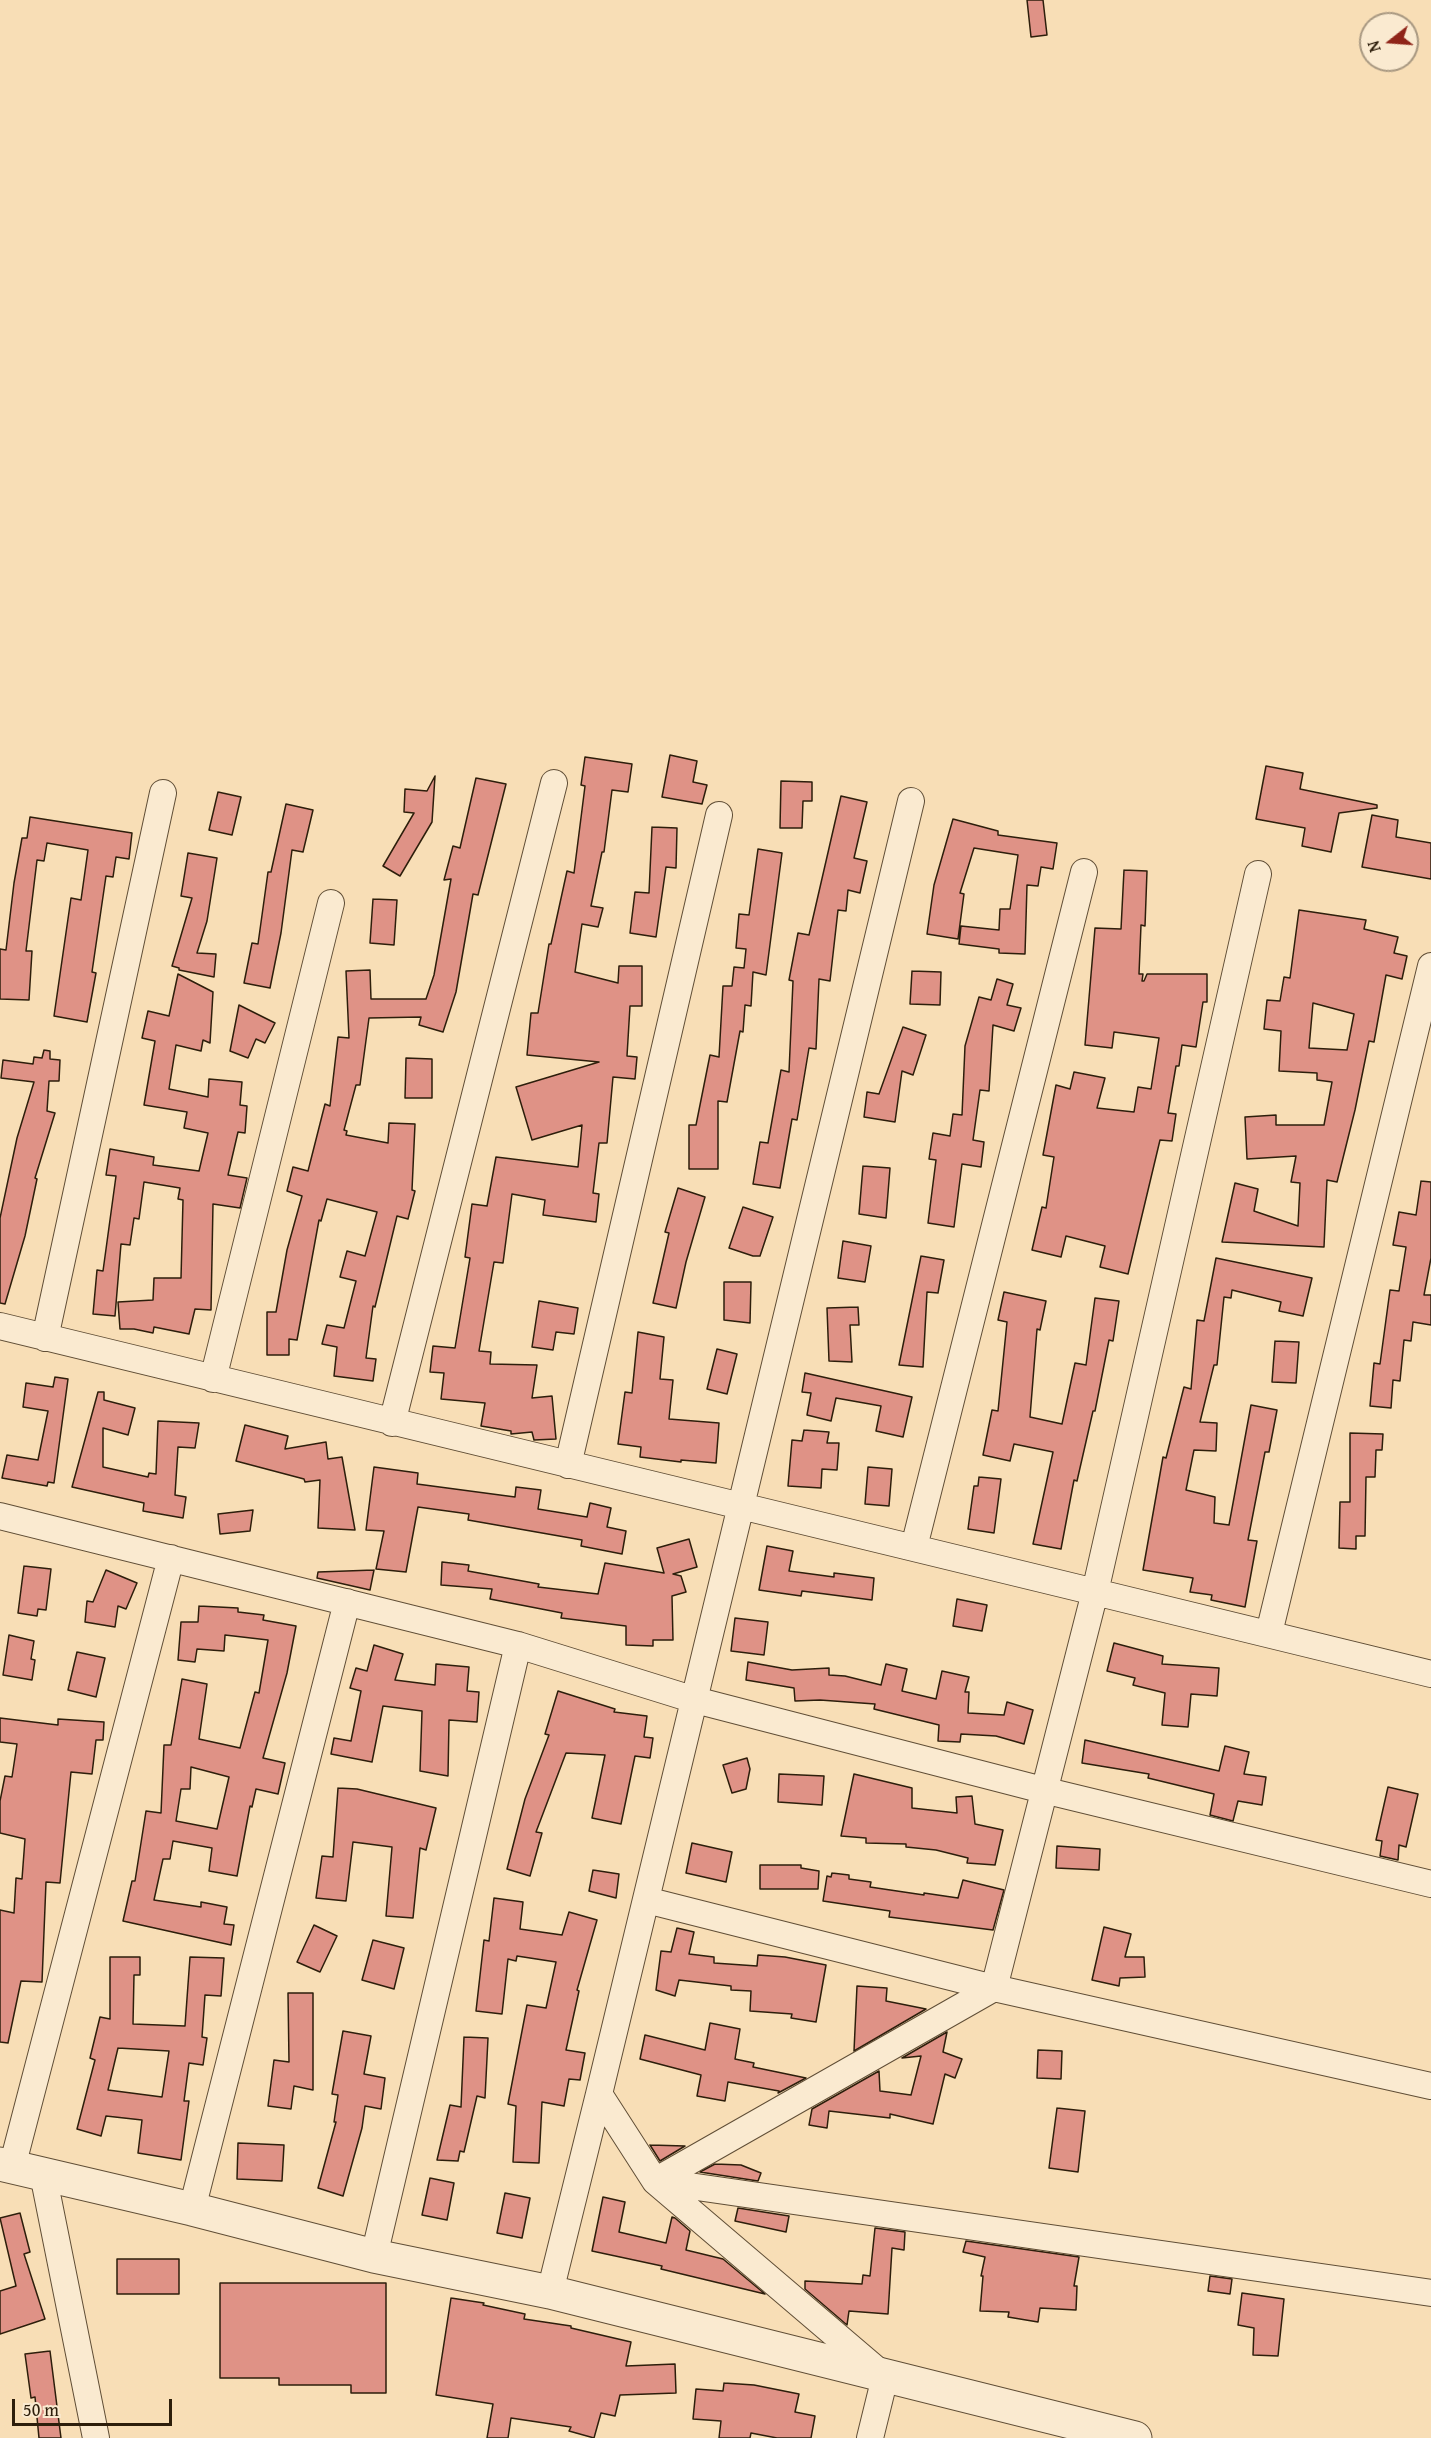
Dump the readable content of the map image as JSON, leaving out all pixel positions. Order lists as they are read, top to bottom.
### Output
{
  "scale_bar": "50 m",
  "north": "left"
}
